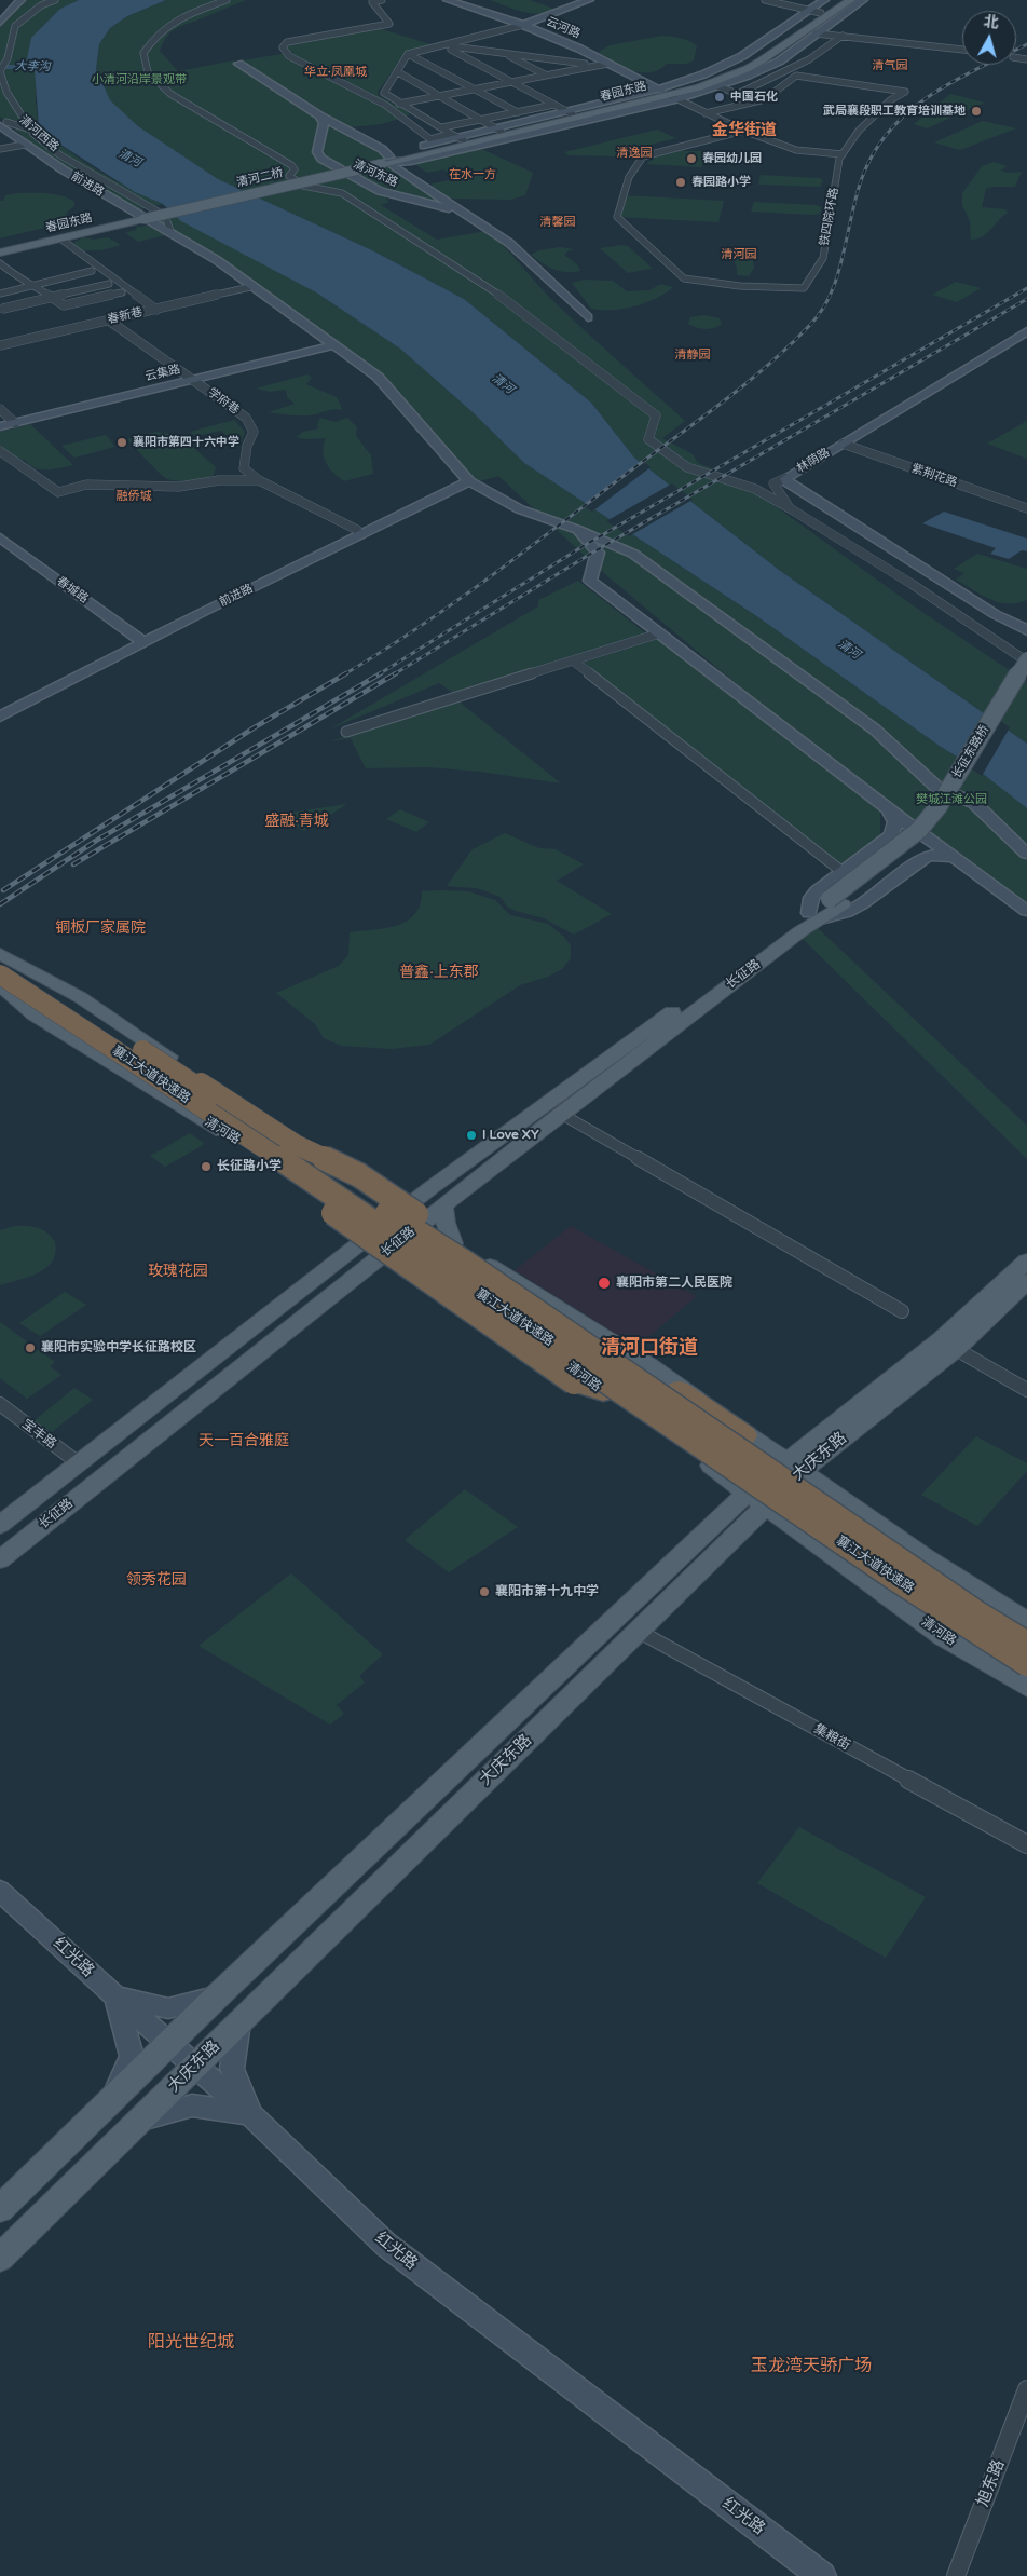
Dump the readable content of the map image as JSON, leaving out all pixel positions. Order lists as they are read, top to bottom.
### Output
{
  "streets": {
    "highway": ["襄江大道快速路"],
    "main road": [
      "春园东路",
      "清河二桥",
      "长征东路桥",
      "长征路",
      "清河路",
      "大庆东路"
    ],
    "street": [
      "云河路",
      "清河西路",
      "清河东路",
      "前进路",
      "铁四院环路",
      "春新巷",
      "云集路",
      "学府巷",
      "林荫路",
      "紫荆花路",
      "春城路",
      "宝丰路",
      "集粮街",
      "红光路",
      "旭东路"
    ]
  },
  "crossings": [
    ["云河路", "春园东路"],
    ["春园东路", "清河东路"],
    ["春园东路", "清河二桥"],
    ["春园东路", "前进路"],
    ["清河西路", "前进路"],
    ["清河东路", "清河二桥"],
    ["清河二桥", "前进路"],
    ["前进路", "春新巷"],
    ["前进路", "云集路"],
    ["前进路", "春城路"],
    ["云集路", "学府巷"],
    ["林荫路", "紫荆花路"],
    ["长征路", "清河路"],
    ["长征路", "宝丰路"],
    ["清河路", "大庆东路"],
    ["大庆东路", "集粮街"],
    ["大庆东路", "红光路"]
  ],
  "districts": [
    "清气园",
    "华立·凤凰城",
    "金华街道",
    "清逸园",
    "在水一方",
    "清馨园",
    "清河园",
    "清静园",
    "融侨城",
    "盛融·青城",
    "铜板厂家属院",
    "普鑫·上东郡",
    "玫瑰花园",
    "清河口街道",
    "天一百合雅庭",
    "领秀花园",
    "阳光世纪城",
    "玉龙湾天骄广场"
  ],
  "water": ["大李沟", "清河"],
  "parks": ["小清河沿岸景观带", "樊城江滩公园"],
  "places": [
    "中国石化",
    "武局襄段职工教育培训基地",
    "春园幼儿园",
    "春园路小学",
    "襄阳市第四十六中学",
    "I Love XY",
    "长征路小学",
    "襄阳市第二人民医院",
    "襄阳市实验中学长征路校区",
    "襄阳市第十九中学"
  ],
  "north": "top"
}
